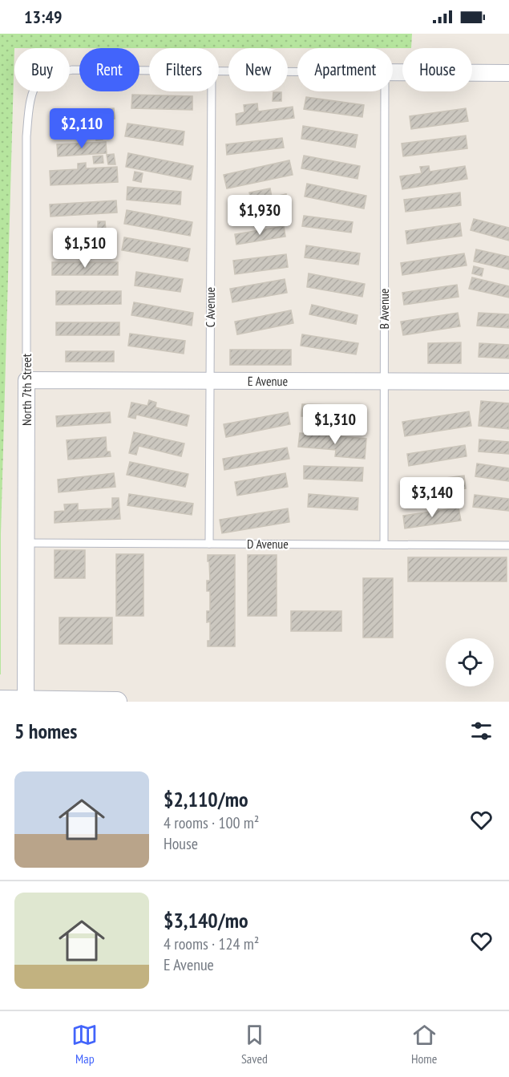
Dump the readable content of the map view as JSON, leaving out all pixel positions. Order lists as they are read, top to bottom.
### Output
{
  "streets": {
    "street": ["E Avenue", "North 7th Street"],
    "lane": ["C Avenue", "B Avenue", "D Avenue"]
  },
  "crossings": [
    ["C Avenue", "E Avenue"],
    ["C Avenue", "D Avenue"],
    ["B Avenue", "E Avenue"],
    ["B Avenue", "D Avenue"],
    ["E Avenue", "North 7th Street"],
    ["North 7th Street", "D Avenue"]
  ],
  "page": {
    "status": "13:49",
    "chip": [
      "Buy",
      "Rent",
      "Filters",
      "New",
      "Apartment",
      "House"
    ],
    "price": [
      "$2,110",
      "$1,930",
      "$1,510",
      "$1,310",
      "$3,140"
    ],
    "heading": "5 homes",
    "list": [
      {
        "name": "$2,110/mo",
        "note": "4 rooms · 100 m² · House"
      },
      {
        "name": "$3,140/mo",
        "note": "4 rooms · 124 m² · E Avenue"
      }
    ],
    "tabs": ["Map", "Saved", "Home"]
  }
}
